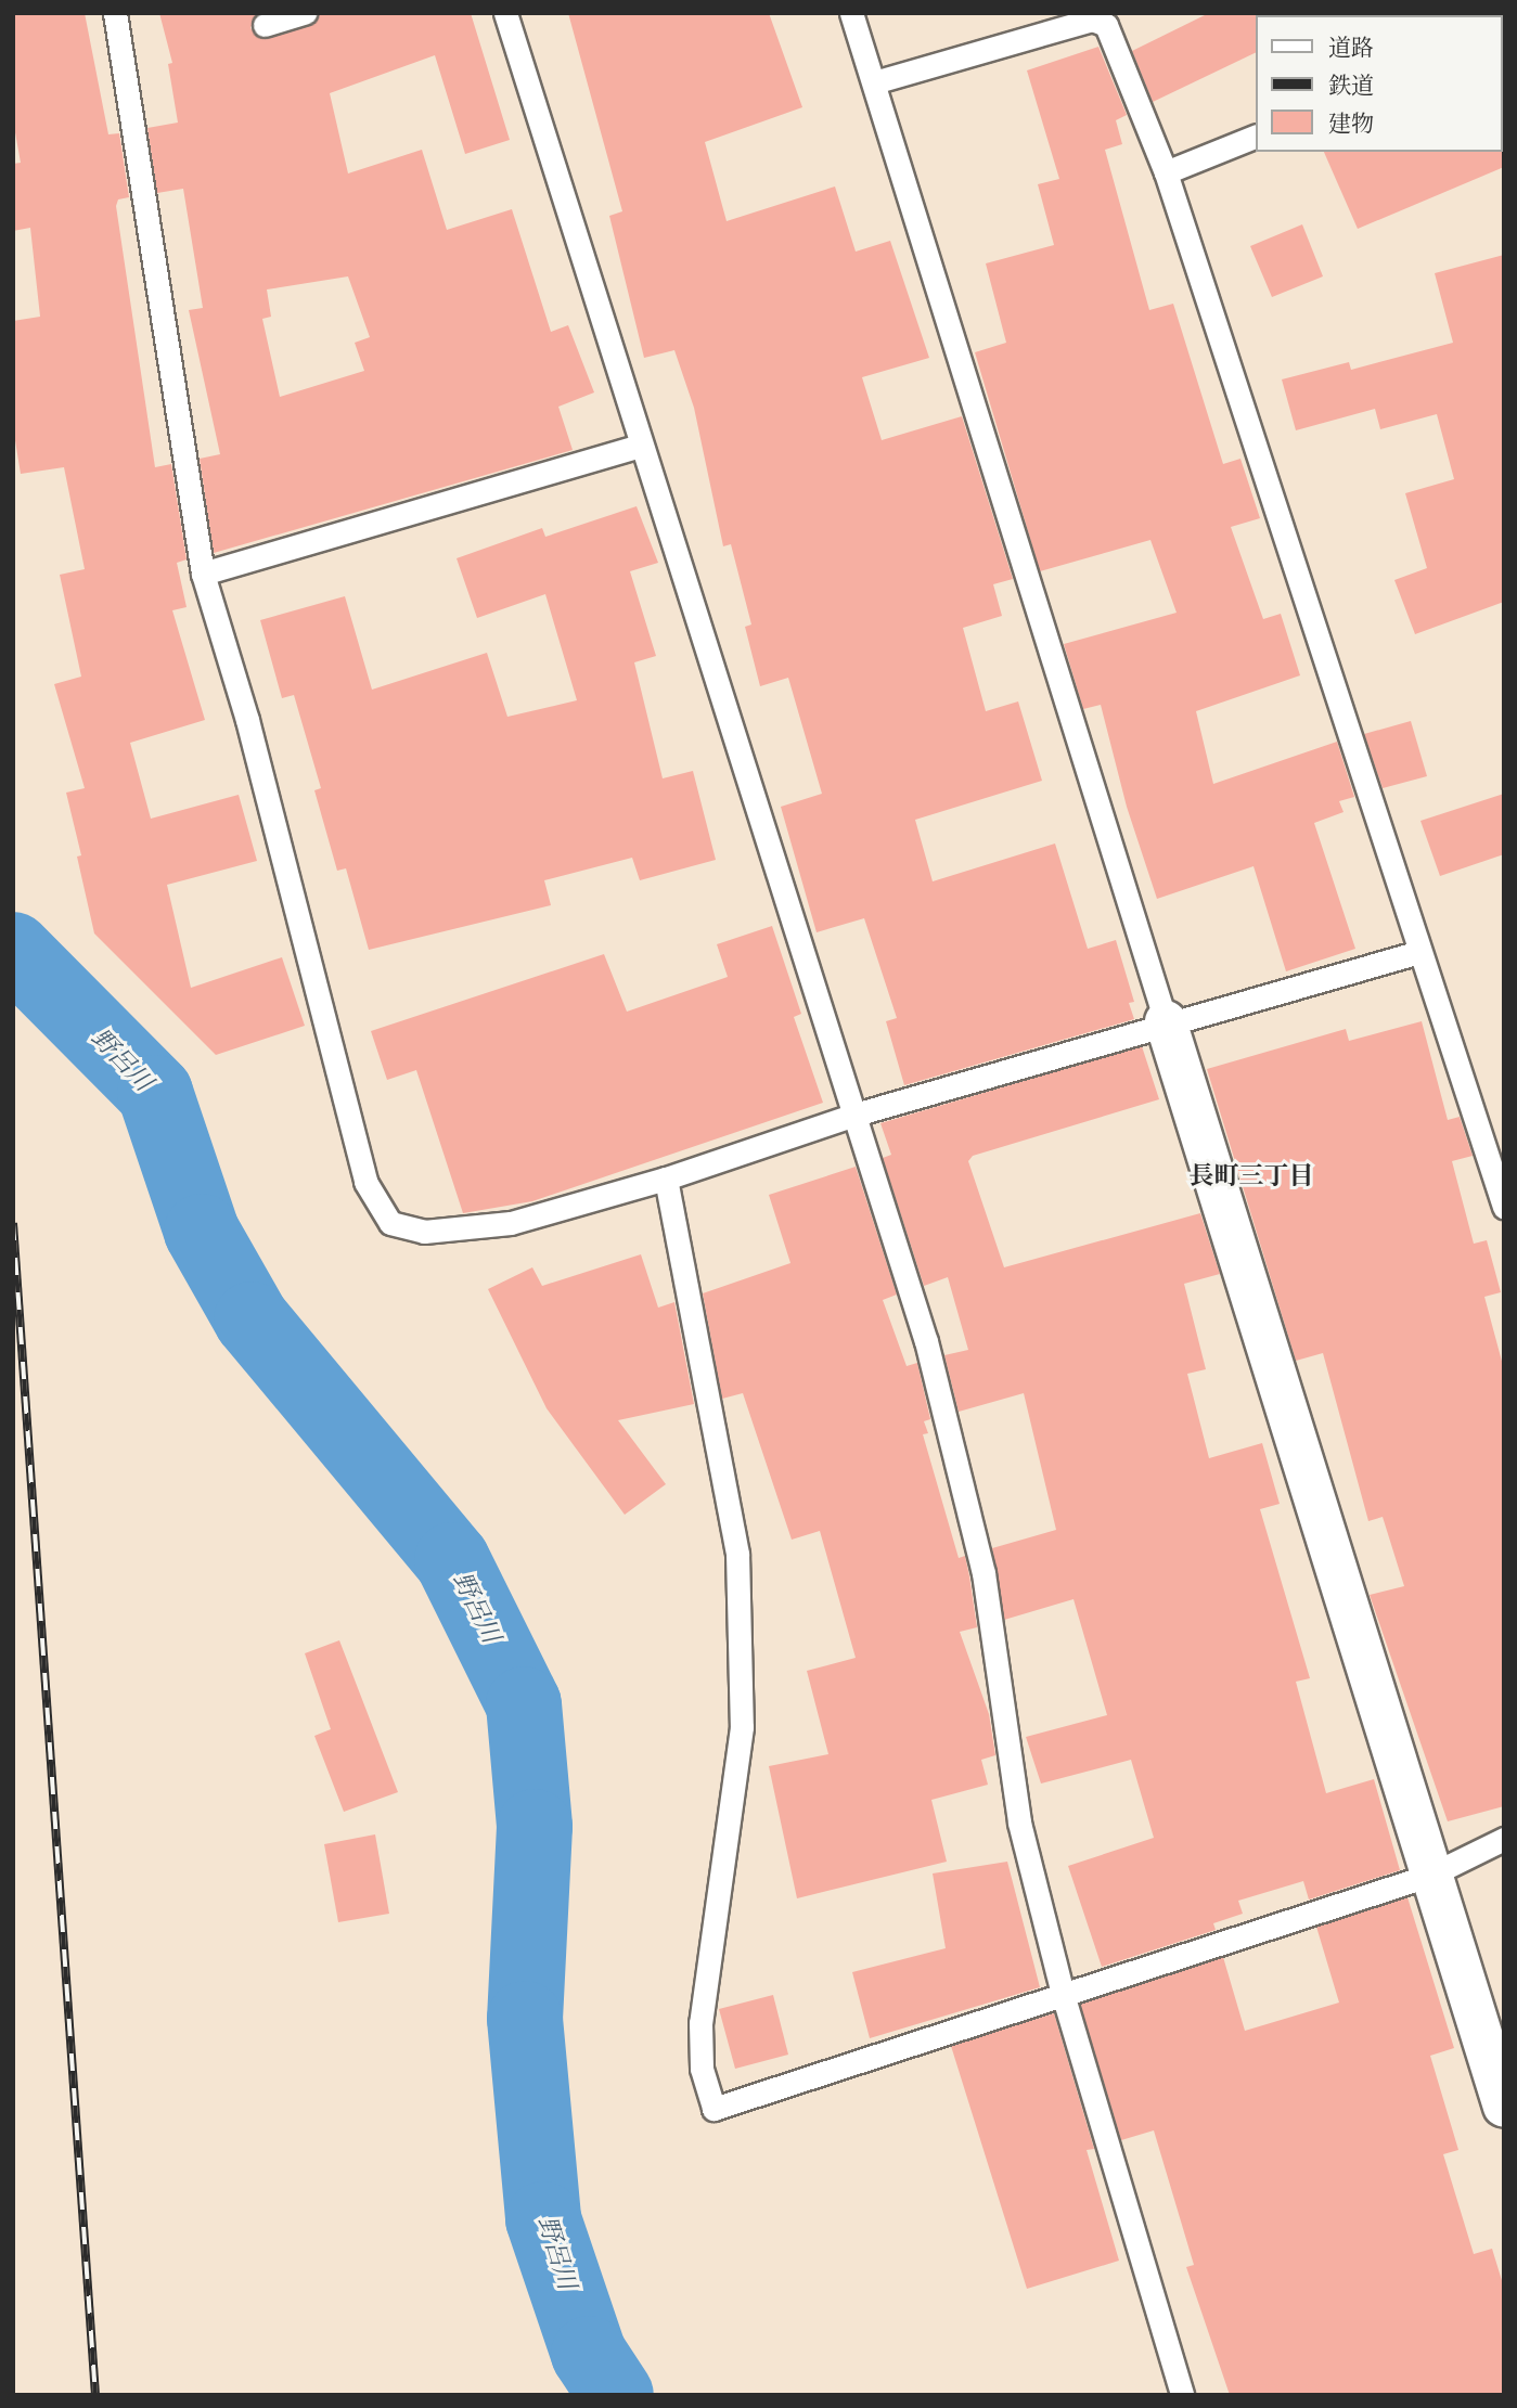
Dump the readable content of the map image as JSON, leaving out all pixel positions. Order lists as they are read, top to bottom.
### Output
{
  "districts": ["長町三丁目"],
  "water": ["野呂川"],
  "legend": ["道路", "鉄道", "建物"]
}
